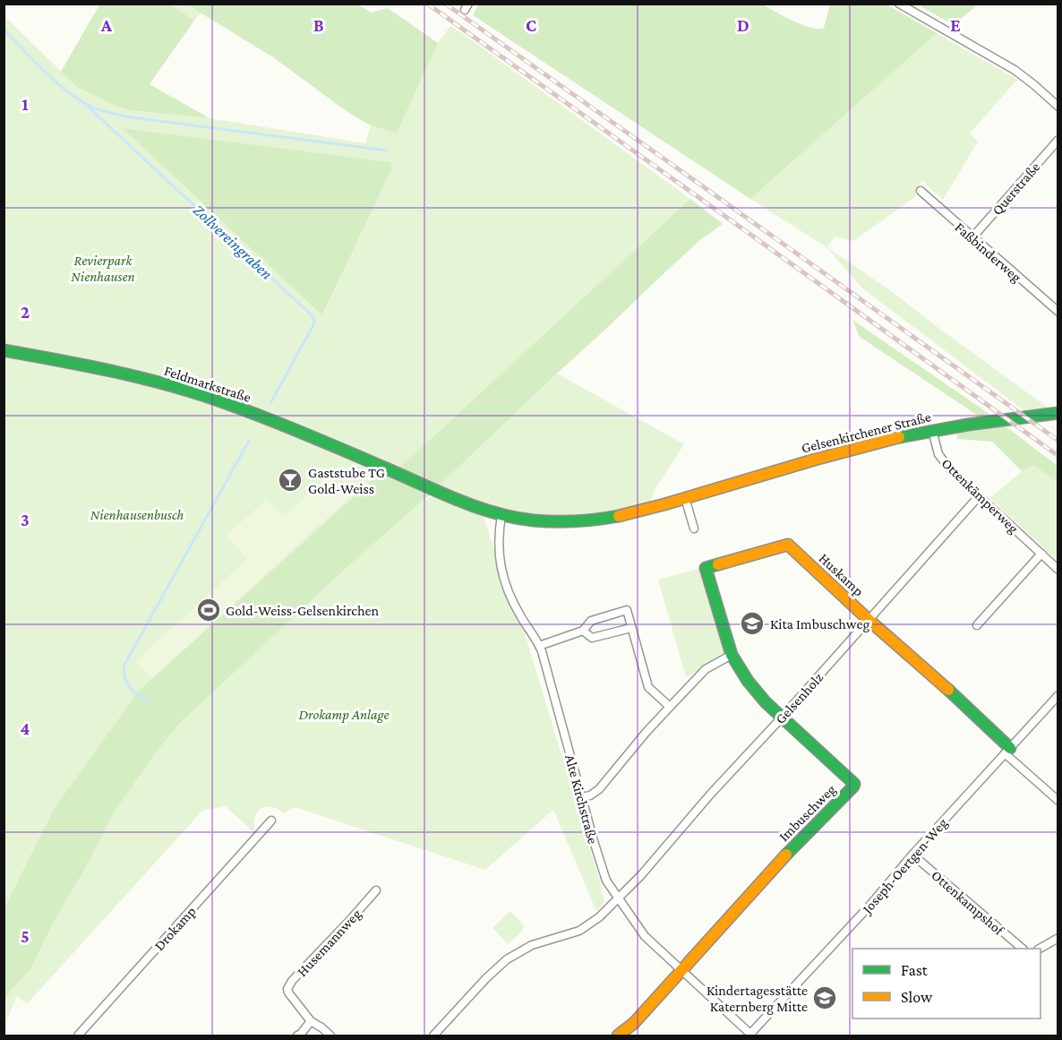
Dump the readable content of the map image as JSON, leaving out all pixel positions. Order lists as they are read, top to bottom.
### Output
{
  "streets": {
    "street": [
      "Querstraße",
      "Faßbinderweg",
      "Feldmarkstraße",
      "Gelsenkirchener Straße",
      "Ottenkämperweg",
      "Huskamp",
      "Gelsenholz",
      "Alte Kirchstraße",
      "Imbuschweg",
      "Joseph-Oertgen-Weg",
      "Ottenkampshof",
      "Drokamp",
      "Husemannweg"
    ]
  },
  "crossings": [
    ["Querstraße", "Faßbinderweg"],
    ["Feldmarkstraße", "Gelsenkirchener Straße"],
    ["Gelsenkirchener Straße", "Ottenkämperweg"],
    ["Gelsenkirchener Straße", "Alte Kirchstraße"],
    ["Ottenkämperweg", "Gelsenholz"],
    ["Huskamp", "Gelsenholz"],
    ["Huskamp", "Imbuschweg"],
    ["Huskamp", "Joseph-Oertgen-Weg"],
    ["Gelsenholz", "Alte Kirchstraße"],
    ["Gelsenholz", "Imbuschweg"],
    ["Alte Kirchstraße", "Imbuschweg"],
    ["Alte Kirchstraße", "Joseph-Oertgen-Weg"],
    ["Joseph-Oertgen-Weg", "Ottenkampshof"]
  ],
  "water": ["Zollvereingraben"],
  "parks": ["Revierpark Nienhausen", "Nienhausenbusch", "Drokamp Anlage"],
  "places": {
    "bar": ["Gaststube TG Gold-Weiss"],
    "sports": ["Gold-Weiss-Gelsenkirchen"],
    "school or university": ["Kita Imbuschweg", "Kindertagesstätte Katernberg Mitte"]
  },
  "legend": ["Fast", "Slow"],
  "grid": {
    "columns": [
      "A",
      "B",
      "C",
      "D",
      "E"
    ],
    "rows": [
      "1",
      "2",
      "3",
      "4",
      "5"
    ]
  }
}
